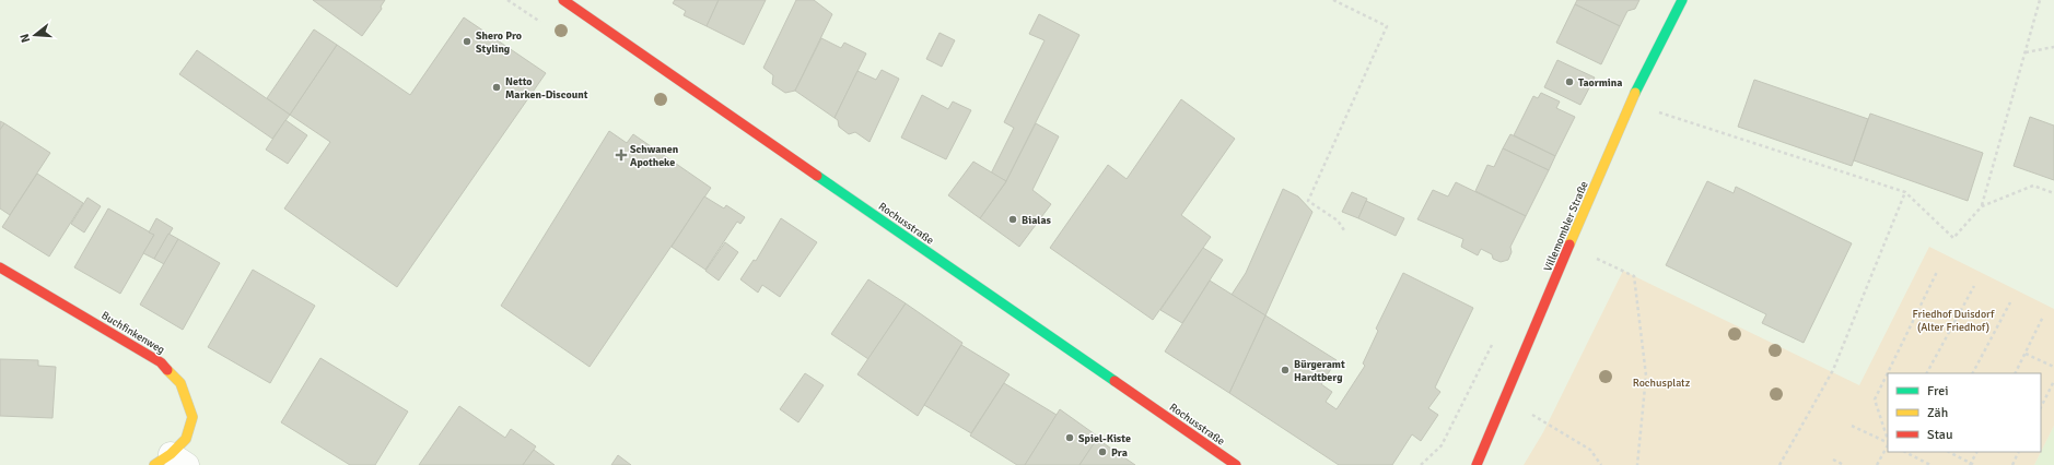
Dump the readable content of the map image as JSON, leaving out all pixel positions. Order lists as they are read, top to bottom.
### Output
{
  "streets": {
    "street": ["Rochusstraße", "Villemombler Straße", "Buchfinkenweg"]
  },
  "parks": ["Friedhof Duisdorf (Alter Friedhof)", "Rochusplatz"],
  "places": {
    "other": [
      "Shero Pro Styling",
      "Taormina",
      "Netto Marken-Discount",
      "Bialas",
      "Bürgeramt Hardtberg",
      "Spiel-Kiste",
      "Pra"
    ],
    "health": ["Schwanen Apotheke"]
  },
  "legend": ["Frei", "Zäh", "Stau"],
  "north": "left"
}
